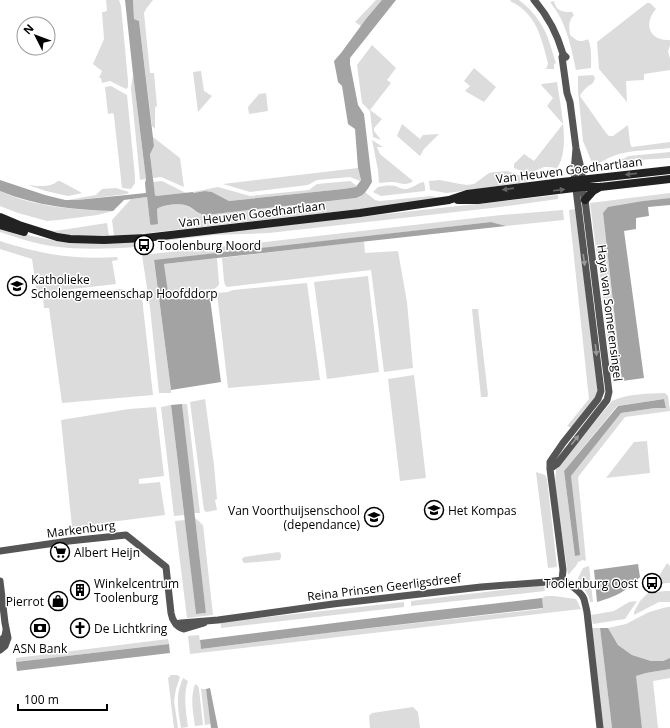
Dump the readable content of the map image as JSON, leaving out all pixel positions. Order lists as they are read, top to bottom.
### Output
{
  "streets": {
    "main road": ["Van Heuven Goedhartlaan"],
    "street": ["Haya van Somerensingel", "Markenburg", "Reina Prinsen Geerligsdreef"]
  },
  "crossings": [
    ["Van Heuven Goedhartlaan", "Haya van Somerensingel"],
    ["Haya van Somerensingel", "Reina Prinsen Geerligsdreef"],
    ["Markenburg", "Reina Prinsen Geerligsdreef"]
  ],
  "places": {
    "bus stop": ["Toolenburg Noord", "Toolenburg Oost"],
    "school or university": ["Katholieke Scholengemeenschap Hoofddorp", "Het Kompas", "Van Voorthuijsenschool (dependance)"],
    "supermarket": ["Albert Heijn"],
    "building": ["Winkelcentrum Toolenburg"],
    "shop": ["Pierrot"],
    "bank": ["ASN Bank"],
    "church": ["De Lichtkring"]
  },
  "scale_bar": "100 m",
  "north": "top left"
}
